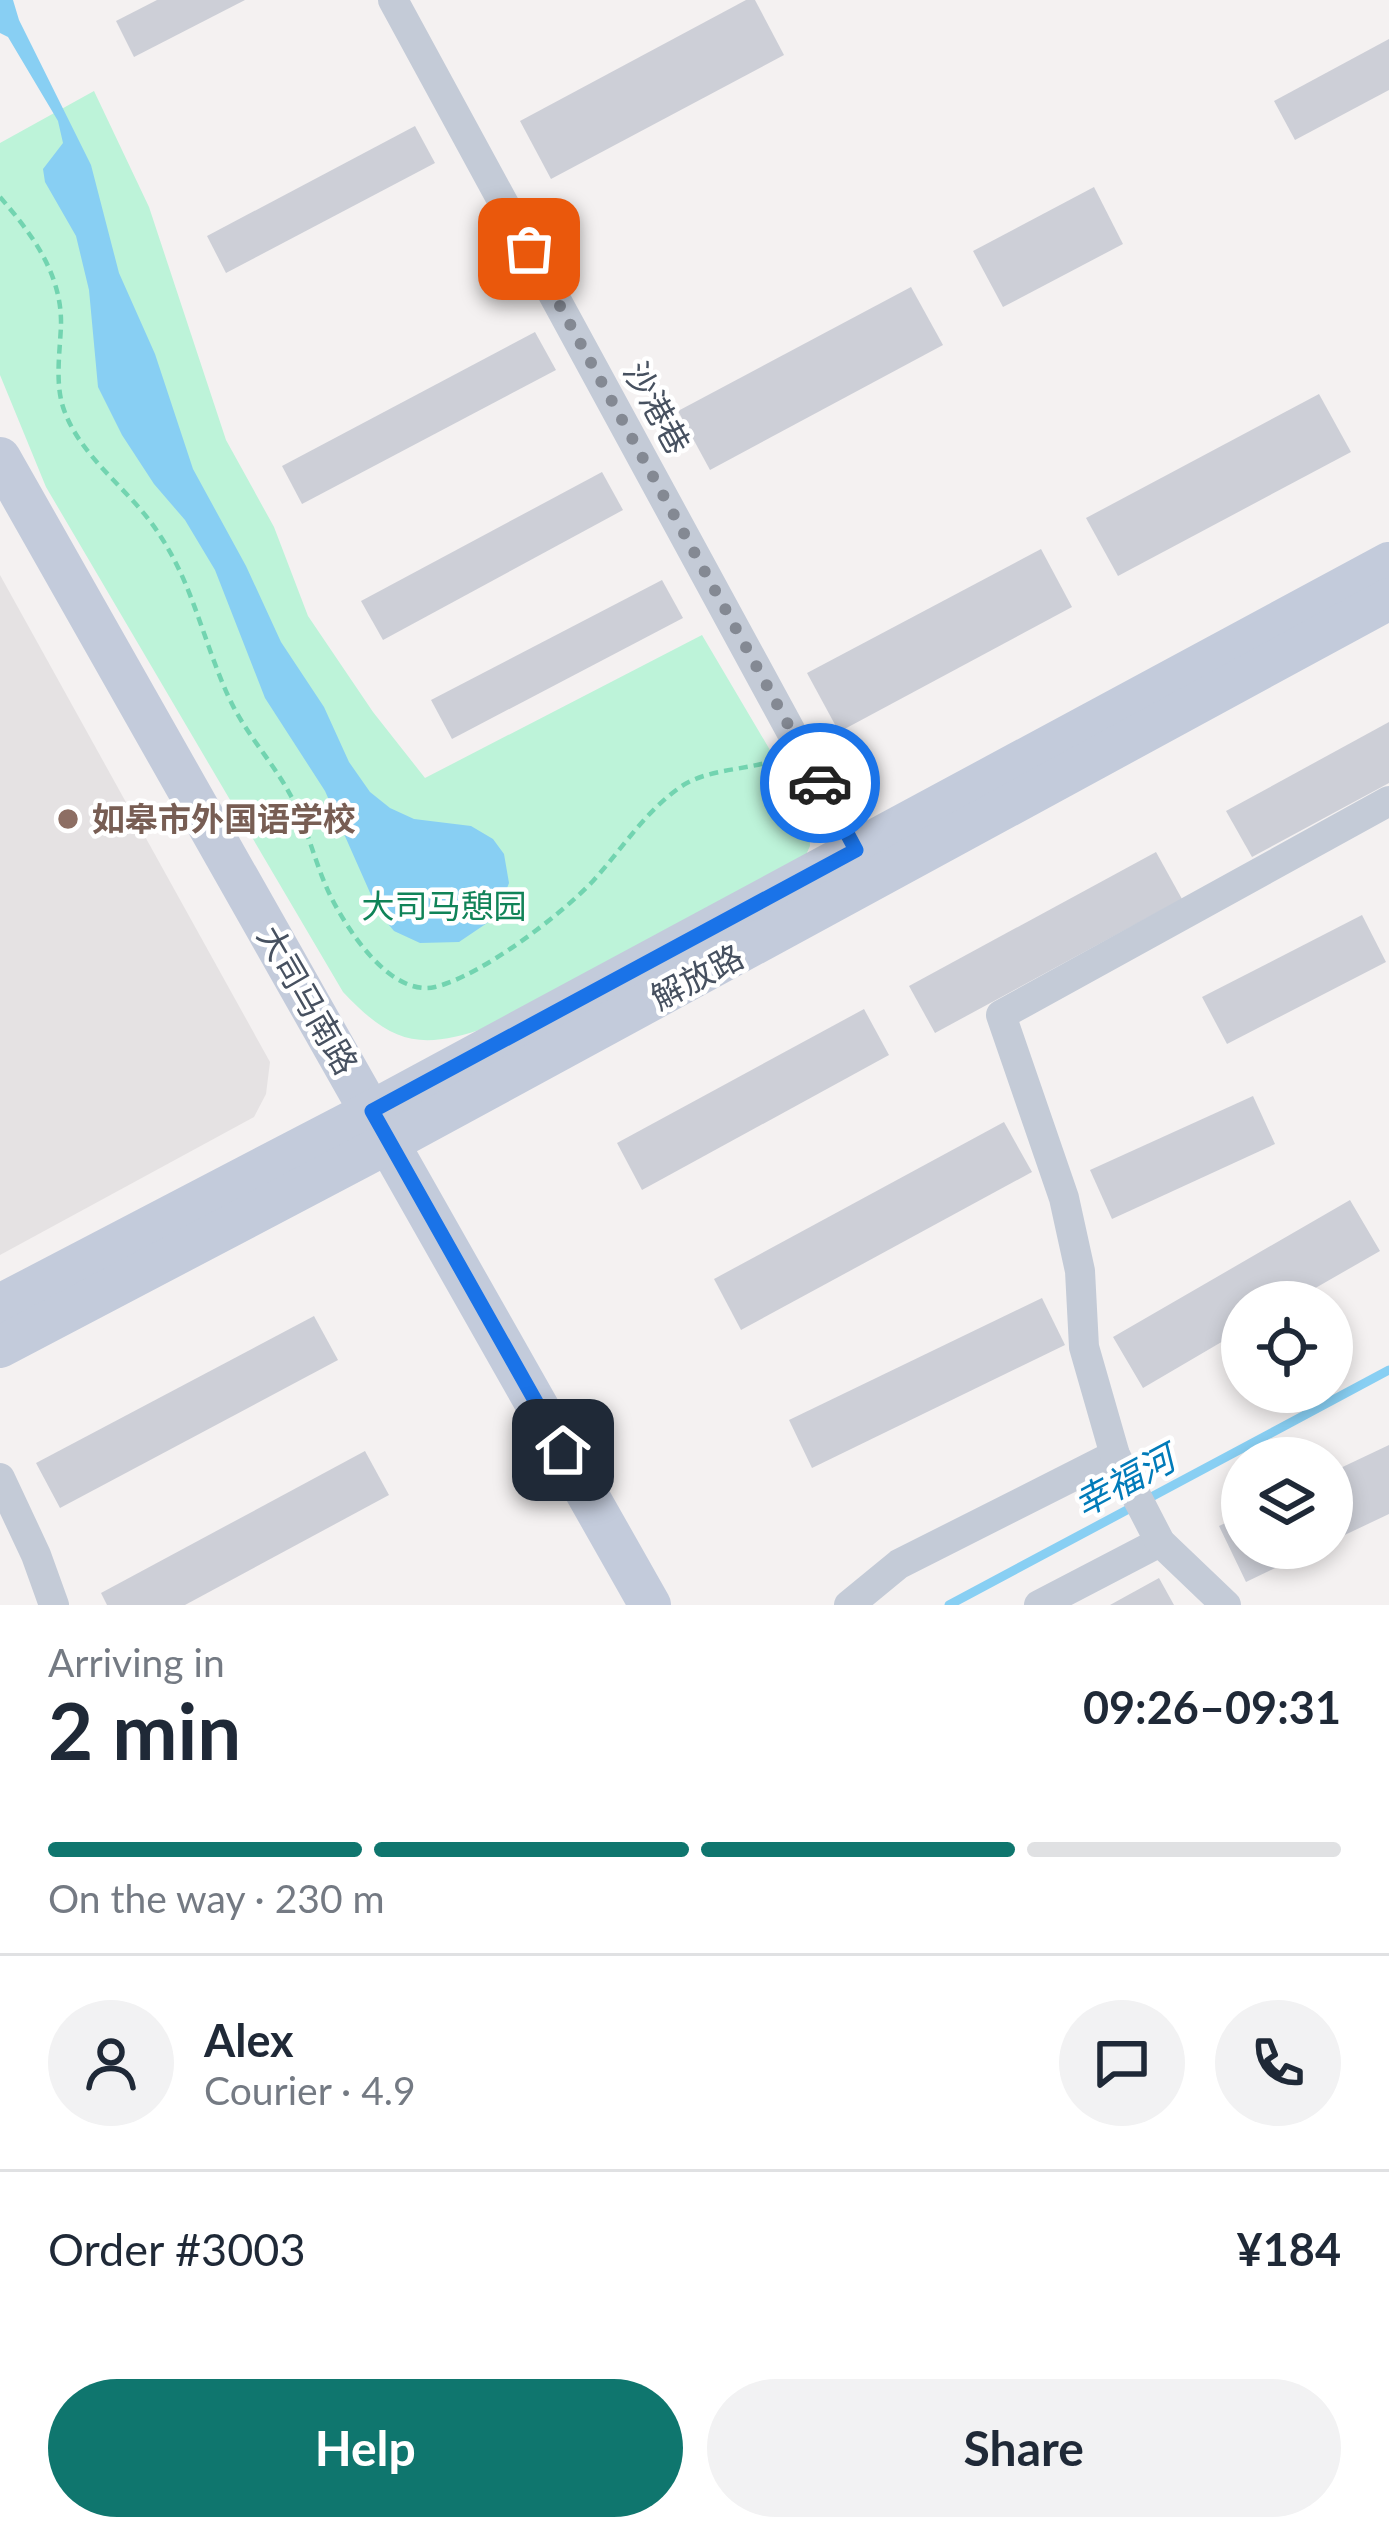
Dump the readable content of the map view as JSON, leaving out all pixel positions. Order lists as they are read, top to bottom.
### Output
{
  "streets": {
    "street": ["沙港巷", "解放路", "大司马南路"]
  },
  "crossings": [
    ["沙港巷", "解放路"],
    ["解放路", "大司马南路"]
  ],
  "water": ["幸福河"],
  "parks": ["大司马憩园"],
  "places": ["如皋市外国语学校"],
  "page": {
    "heading": ["2 min", "Arriving in", "09:26–09:31"],
    "panel": [
      "Alex",
      "Courier · 4.9",
      "Order #3003",
      "¥184"
    ],
    "bar": "On the way · 230 m",
    "buttons": ["Help", "Share"]
  }
}
